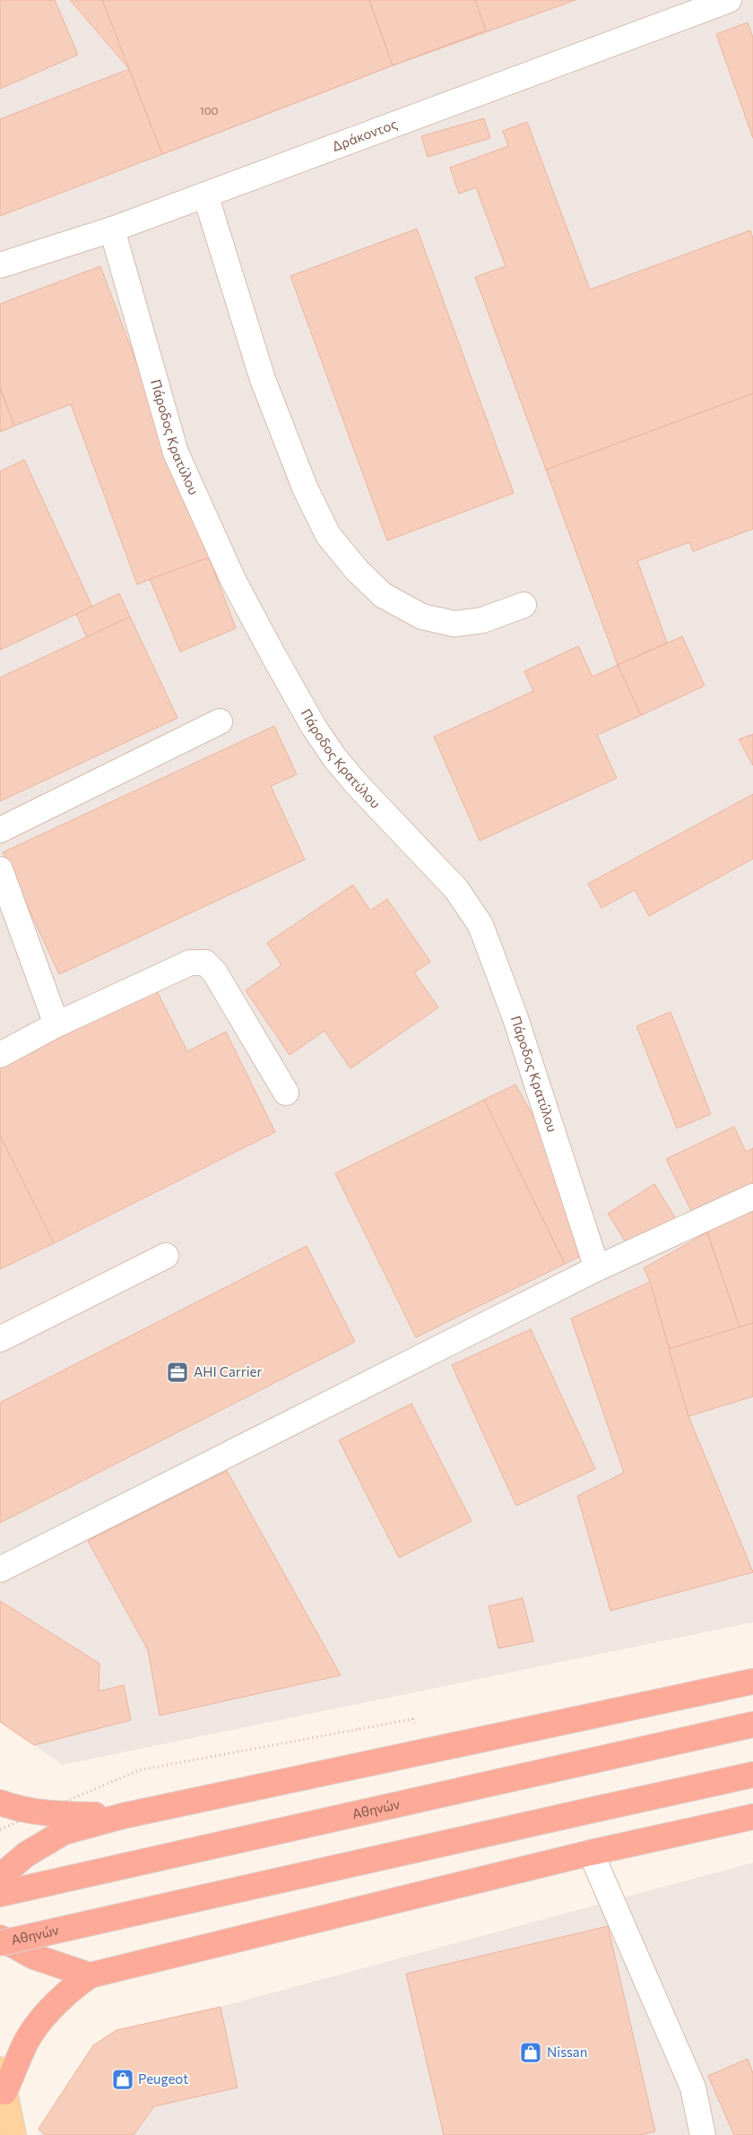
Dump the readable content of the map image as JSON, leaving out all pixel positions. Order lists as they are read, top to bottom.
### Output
{
  "streets": {
    "highway": ["Αθηνών"],
    "street": ["Δράκοντος", "Πάροδος Κρατύλου"]
  },
  "crossings": [
    ["Δράκοντος", "Πάροδος Κρατύλου"]
  ],
  "places": {
    "office": ["AHI Carrier"],
    "shop": ["Nissan", "Peugeot"]
  },
  "house_numbers": ["100"]
}
